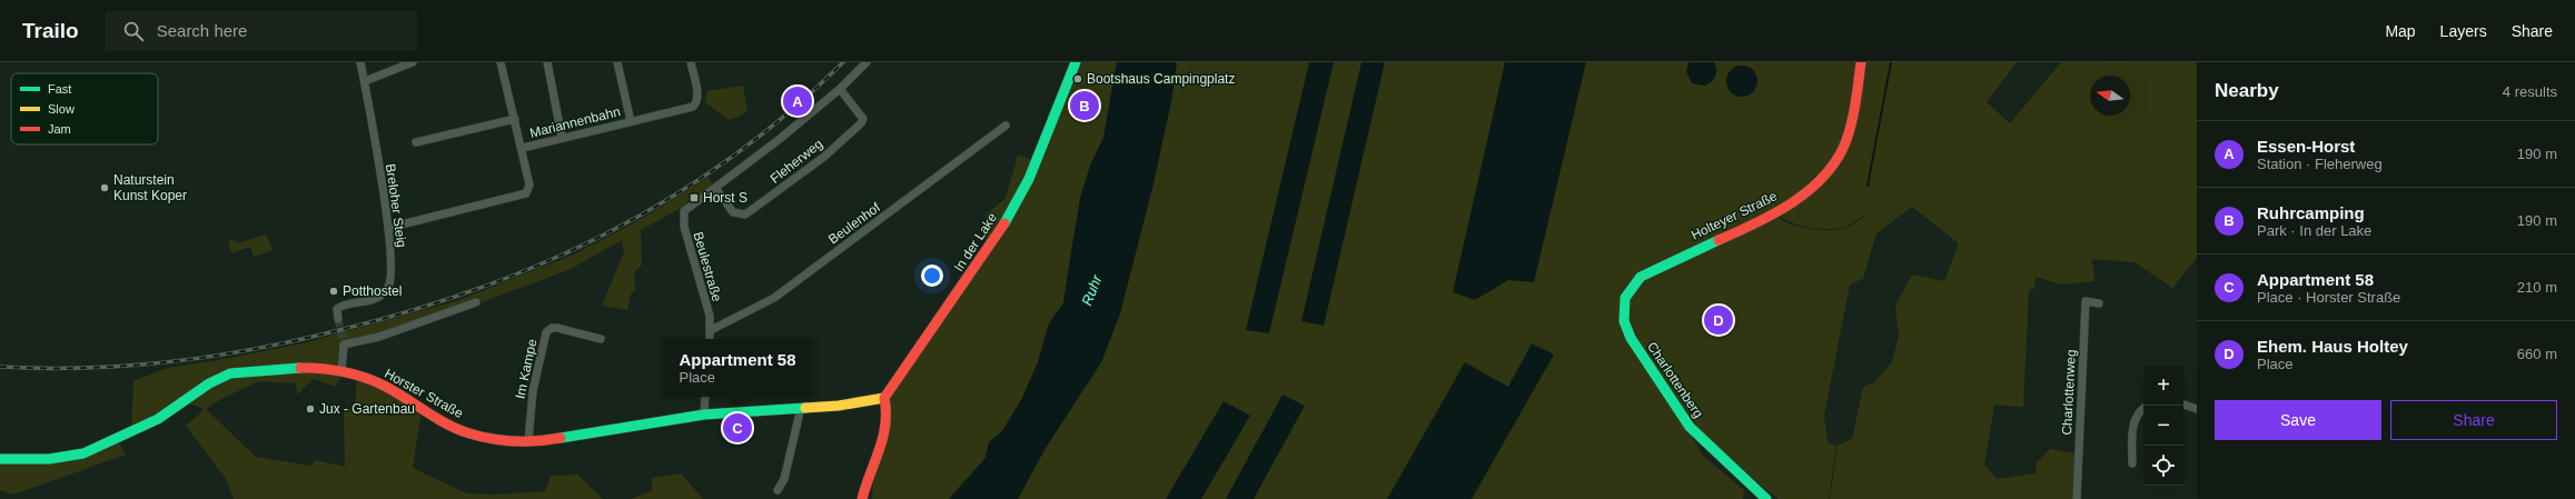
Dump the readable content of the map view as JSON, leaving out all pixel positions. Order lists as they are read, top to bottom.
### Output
{
  "streets": {
    "street": [
      "Mariannenbahn",
      "Fleherweg",
      "Breloher Steig",
      "Holteyer Straße",
      "Beulenhof",
      "In der Lake",
      "Beulestraße",
      "Im Kampe",
      "Charlottenberg",
      "Charlottenweg",
      "Horster Straße"
    ]
  },
  "crossings": [
    ["Mariannenbahn", "Breloher Steig"],
    ["Fleherweg", "Beulestraße"],
    ["Holteyer Straße", "Charlottenberg"],
    ["Beulenhof", "Beulestraße"],
    ["In der Lake", "Horster Straße"],
    ["Im Kampe", "Horster Straße"]
  ],
  "water": ["Ruhr"],
  "places": {
    "other": [
      "Bootshaus Campingplatz",
      "Naturstein Kunst Koper",
      "Potthostel",
      "Jux - Gartenbau"
    ],
    "transit": ["Horst S"]
  },
  "legend": ["Fast", "Slow", "Jam"],
  "north": "left",
  "page": {
    "header": "Trailo",
    "search": "Search here",
    "nav": ["Map", "Layers", "Share"],
    "heading": ["Nearby", "4 results"],
    "pins": [
      "A",
      "B",
      "D",
      "C"
    ],
    "list": [
      {
        "mark": "A",
        "name": "Essen-Horst",
        "note": "Station · Fleherweg",
        "value": "190 m"
      },
      {
        "mark": "B",
        "name": "Ruhrcamping",
        "note": "Park · In der Lake",
        "value": "190 m"
      },
      {
        "mark": "C",
        "name": "Appartment 58",
        "note": "Place · Horster Straße",
        "value": "210 m"
      },
      {
        "mark": "D",
        "name": "Ehem. Haus Holtey",
        "note": "Place",
        "value": "660 m"
      }
    ],
    "popup": ["Appartment 58", "Place"],
    "map_buttons": ["+", "−"],
    "buttons": ["Save", "Share"]
  }
}
